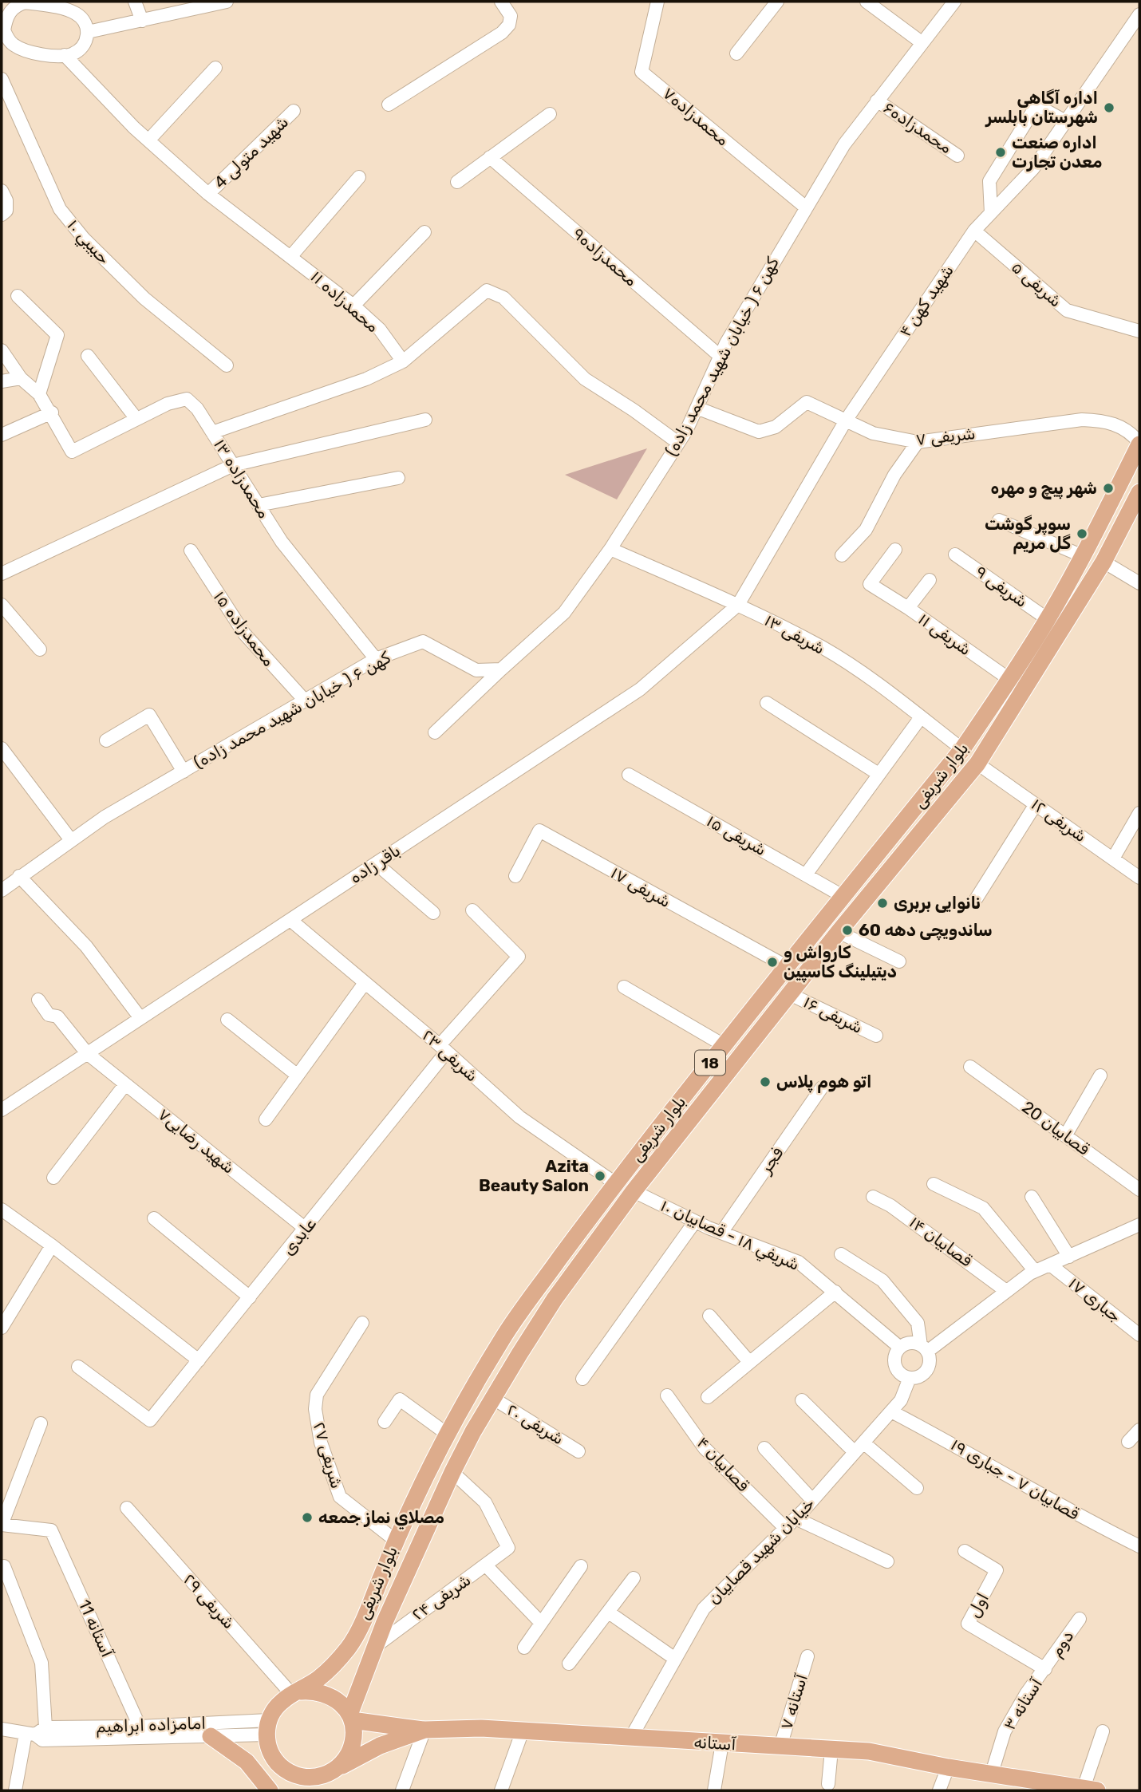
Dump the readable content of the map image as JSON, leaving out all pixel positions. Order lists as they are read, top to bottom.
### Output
{
  "streets": {
    "main road": ["بلوار شریفی", "18", "آستانه"],
    "street": [
      "محمدزاده۷",
      "محمدزاده۶",
      "شهید متولی 4",
      "حبيبي ١٠",
      "محمدزاده۹",
      "شریفی ۵",
      "شهید کهن ۴",
      "محمدزاده ۱۱",
      "کهن ۶ ( خیابان شهید محمد زاده)",
      "شریفی ۷",
      "محمدزاده ۱۳",
      "شریفی ۹",
      "محمدزاده ۱۵",
      "شریفی ۱۳",
      "شریفی ۱۱",
      "شریفی ۱۲",
      "شریفی ۱۵",
      "باقر زاده",
      "شریفی ۱۷",
      "شریفی ۱۶",
      "شریفی ۲۳",
      "قصابیان 20",
      "شهید رضایی۷",
      "فجر",
      "شريفي ۱۸ - قصابیان ۱۰",
      "عابدی",
      "قصابیان ۱۴",
      "جباری ۱۷",
      "شریفی ۲۰",
      "شریفی ۲۷",
      "قصابیان ۴",
      "قصابيان ۷ - جباری ۱۹",
      "خیابان شهید قصابیان",
      "شریفی ۲۴",
      "شریفی ۲۹",
      "اول",
      "آستانه 11",
      "دوم",
      "آستانه ۷",
      "آستانه ۳",
      "امامزاده ابراهیم"
    ]
  },
  "crossings": [
    ["محمدزاده۷", "کهن ۶ ( خیابان شهید محمد زاده)"],
    ["محمدزاده۶", "کهن ۶ ( خیابان شهید محمد زاده)"],
    ["شهید متولی 4", "محمدزاده ۱۱"],
    ["محمدزاده۹", "کهن ۶ ( خیابان شهید محمد زاده)"],
    ["شریفی ۵", "شهید کهن ۴"],
    ["شهید کهن ۴", "شریفی ۷"],
    ["شهید کهن ۴", "شریفی ۱۳"],
    ["شهید کهن ۴", "باقر زاده"],
    ["کهن ۶ ( خیابان شهید محمد زاده)", "شریفی ۷"],
    ["کهن ۶ ( خیابان شهید محمد زاده)", "محمدزاده ۱۳"],
    ["کهن ۶ ( خیابان شهید محمد زاده)", "محمدزاده ۱۵"],
    ["کهن ۶ ( خیابان شهید محمد زاده)", "شریفی ۱۳"],
    ["شریفی ۷", "بلوار شریفی"],
    ["شریفی ۹", "بلوار شریفی"],
    ["شریفی ۱۳", "بلوار شریفی"],
    ["شریفی ۱۳", "باقر زاده"],
    ["شریفی ۱۱", "بلوار شریفی"],
    ["بلوار شریفی", "شریفی ۱۲"],
    ["بلوار شریفی", "شریفی ۱۵"],
    ["بلوار شریفی", "شریفی ۱۷"],
    ["بلوار شریفی", "شریفی ۱۶"],
    ["بلوار شریفی", "شریفی ۲۳"],
    ["بلوار شریفی", "18"],
    ["بلوار شریفی", "شريفي ۱۸ - قصابیان ۱۰"],
    ["بلوار شریفی", "شریفی ۲۰"],
    ["بلوار شریفی", "شریفی ۲۷"],
    ["بلوار شریفی", "شریفی ۲۴"],
    ["بلوار شریفی", "شریفی ۲۹"],
    ["بلوار شریفی", "امامزاده ابراهیم"],
    ["بلوار شریفی", "آستانه"],
    ["باقر زاده", "شریفی ۲۳"],
    ["باقر زاده", "شهید رضایی۷"],
    ["شریفی ۲۳", "عابدی"],
    ["18", "شریفی ۲۹"],
    ["18", "امامزاده ابراهیم"],
    ["18", "آستانه"],
    ["شهید رضایی۷", "عابدی"],
    ["فجر", "شريفي ۱۸ - قصابیان ۱۰"],
    ["شريفي ۱۸ - قصابیان ۱۰", "خیابان شهید قصابیان"],
    ["قصابیان ۴", "خیابان شهید قصابیان"],
    ["قصابيان ۷ - جباری ۱۹", "خیابان شهید قصابیان"],
    ["خیابان شهید قصابیان", "آستانه"],
    ["شریفی ۲۹", "امامزاده ابراهیم"],
    ["شریفی ۲۹", "آستانه"],
    ["اول", "دوم"],
    ["اول", "آستانه ۳"],
    ["آستانه 11", "امامزاده ابراهیم"],
    ["دوم", "آستانه ۳"],
    ["آستانه ۷", "آستانه"],
    ["آستانه ۳", "آستانه"],
    ["امامزاده ابراهیم", "آستانه"]
  ],
  "places": [
    "اداره آگاهی شهرستان بابلسر",
    "اداره صنعت معدن تجارت",
    "شهر پیچ و مهره",
    "سوپر گوشت گل مریم",
    "نانوایی بربری",
    "ساندویچی دهه 60",
    "کارواش و دیتیلینگ کاسپین",
    "اتو هوم پلاس",
    "Azita Beauty Salon",
    "مصلاي نماز جمعه"
  ]
}
